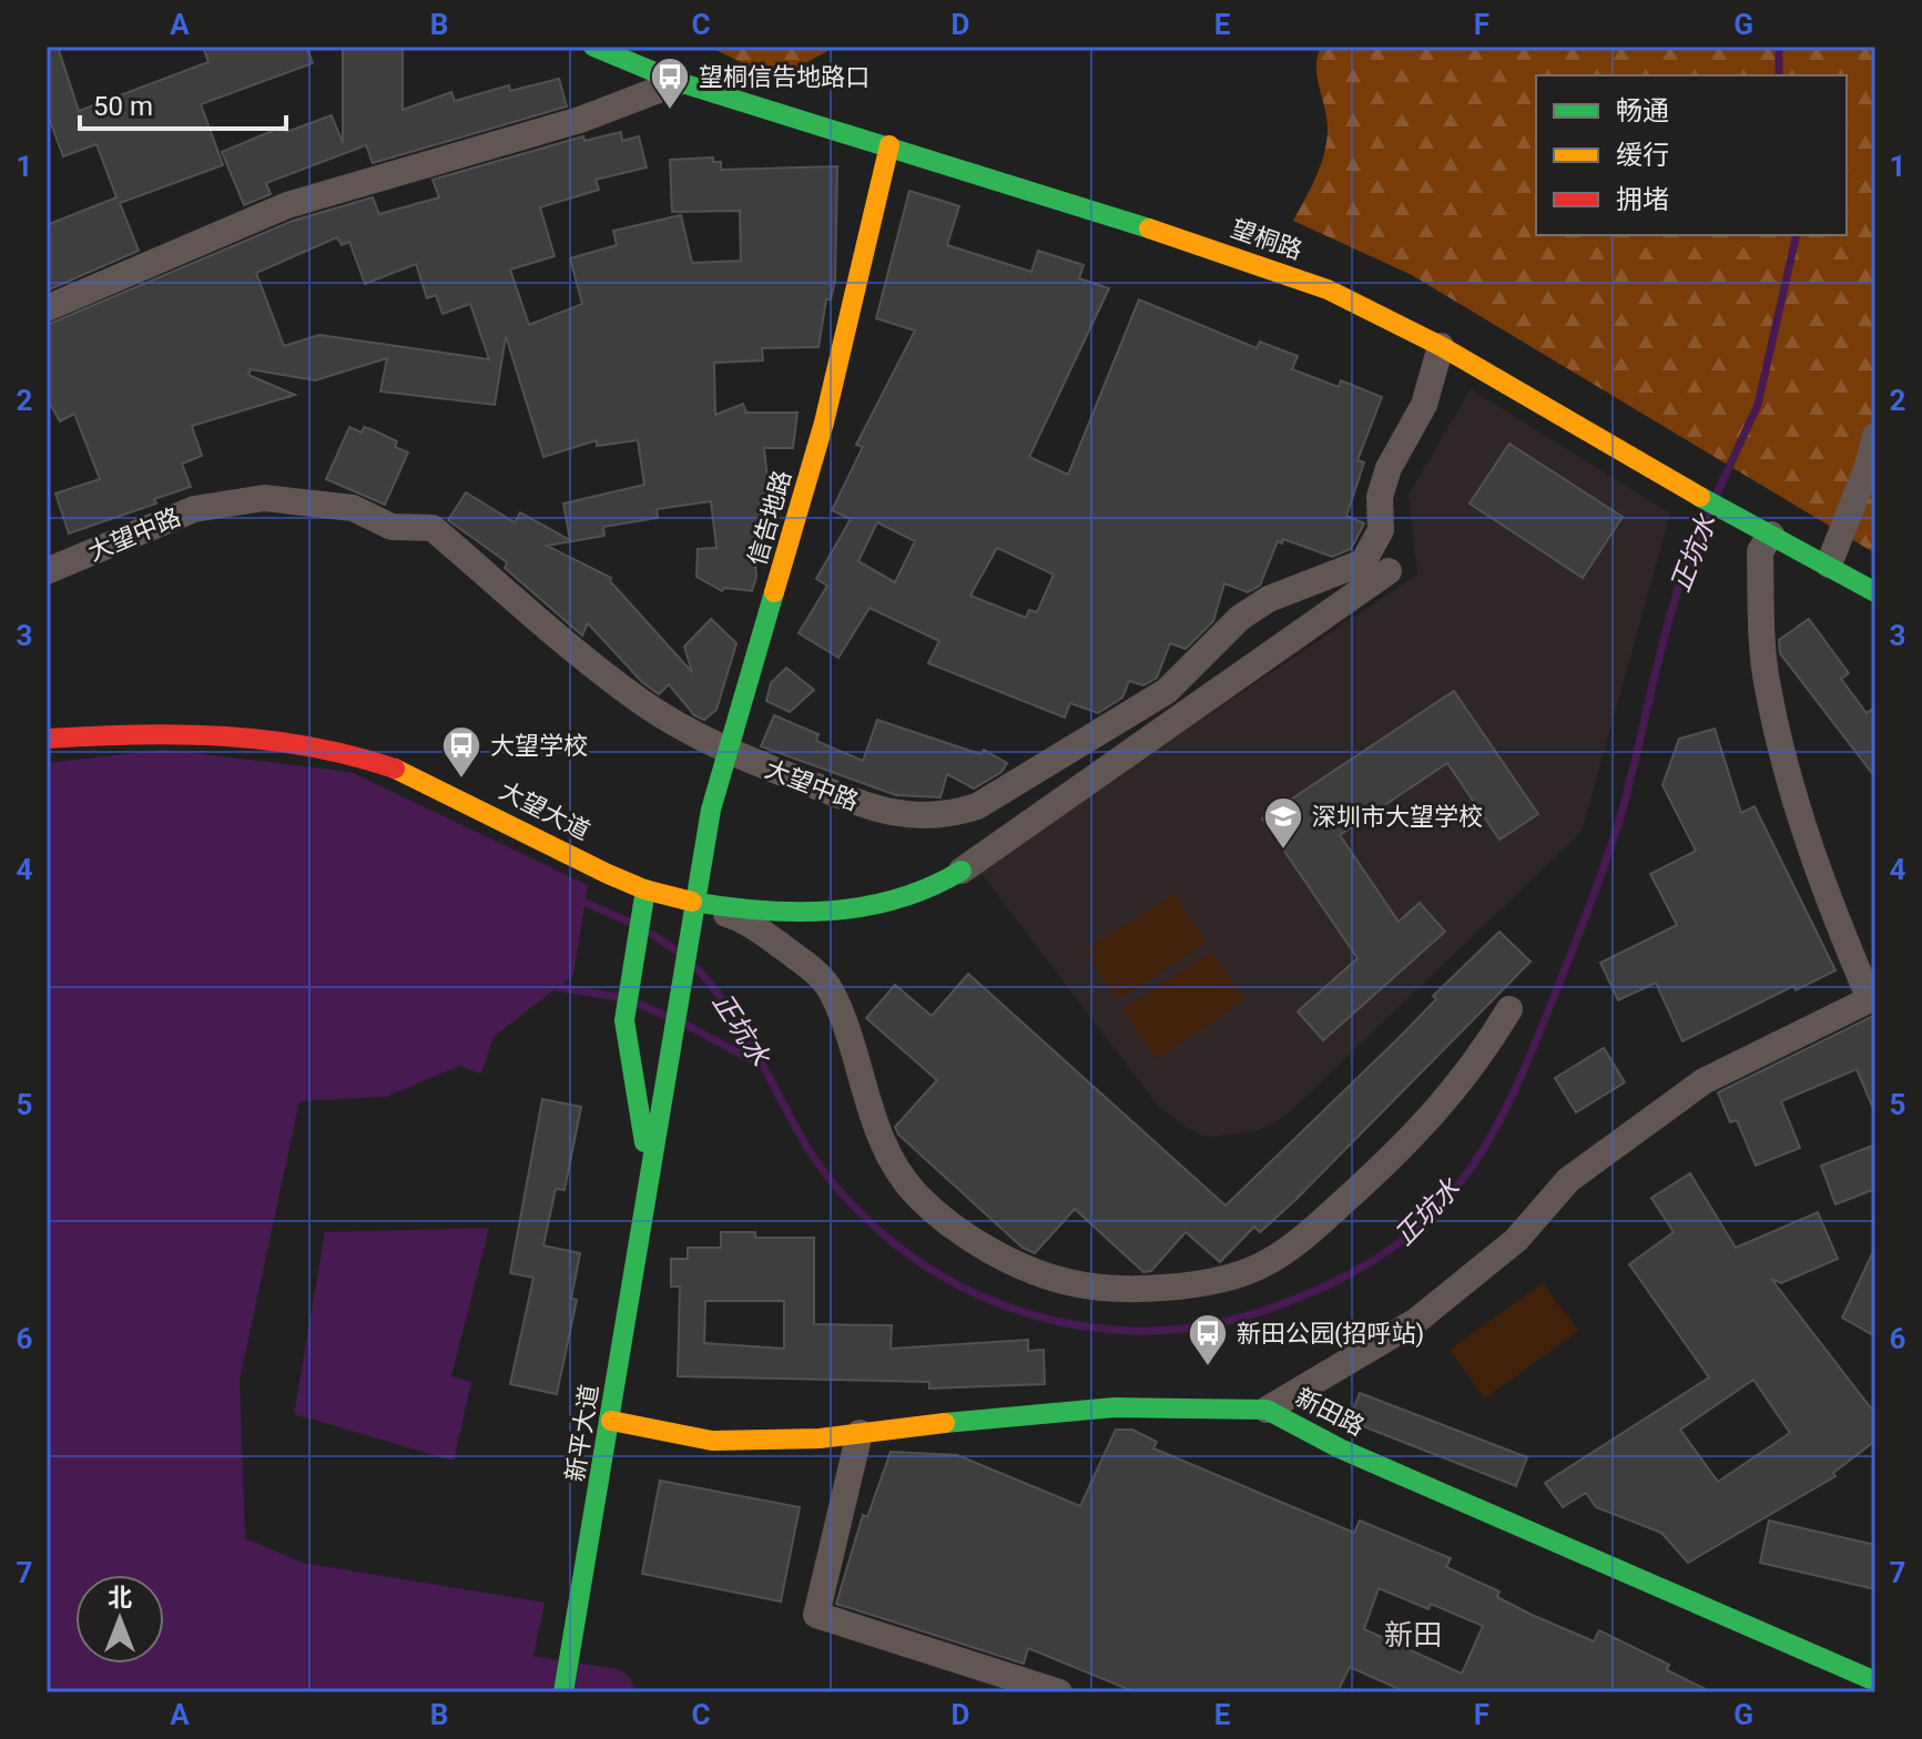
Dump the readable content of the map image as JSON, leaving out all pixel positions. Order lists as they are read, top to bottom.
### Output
{
  "streets": {
    "street": [
      "望桐路",
      "信告地路",
      "大望中路",
      "大望大道",
      "新田路",
      "新平大道"
    ]
  },
  "crossings": [
    ["望桐路", "信告地路"],
    ["望桐路", "大望中路"],
    ["信告地路", "大望中路"],
    ["信告地路", "大望大道"],
    ["信告地路", "新平大道"],
    ["大望大道", "新平大道"],
    ["新田路", "新平大道"]
  ],
  "districts": ["新田"],
  "water": ["正坑水"],
  "places": {
    "bus stop": ["望桐信告地路口", "大望学校", "新田公园(招呼站)"],
    "school or university": ["深圳市大望学校"]
  },
  "legend": ["畅通", "缓行", "拥堵"],
  "scale_bar": "50 m",
  "north": "top",
  "grid": {
    "columns": [
      "A",
      "B",
      "C",
      "D",
      "E",
      "F",
      "G"
    ],
    "rows": [
      "1",
      "2",
      "3",
      "4",
      "5",
      "6",
      "7"
    ]
  }
}
